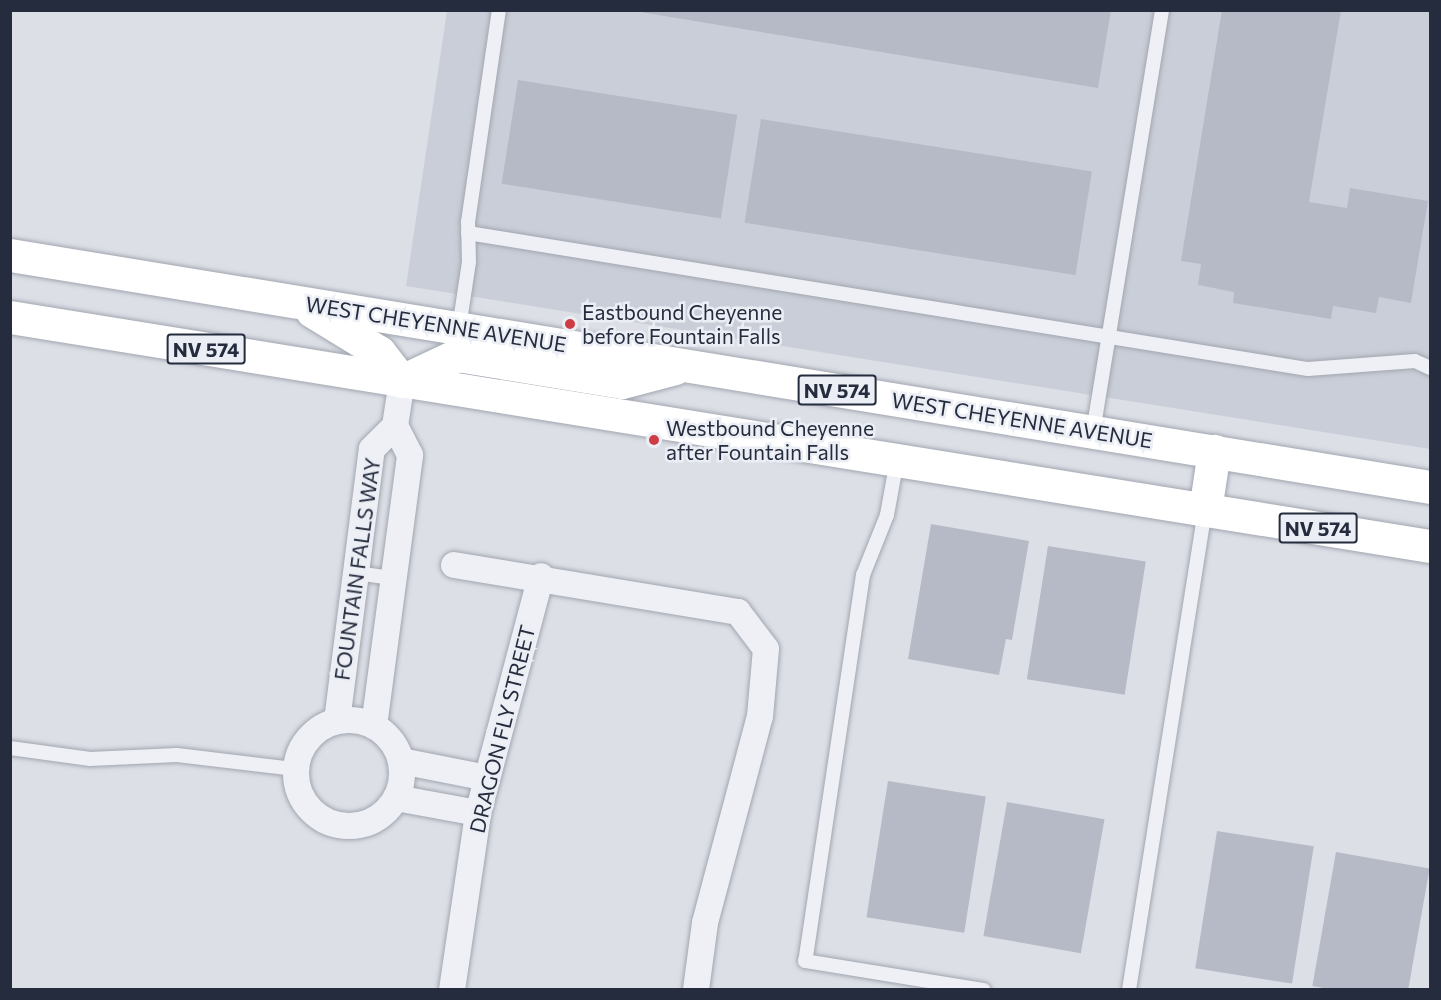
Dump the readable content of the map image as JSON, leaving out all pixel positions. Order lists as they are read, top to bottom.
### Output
{
  "streets": {
    "main road": ["WEST CHEYENNE AVENUE", "NV 574"],
    "street": ["FOUNTAIN FALLS WAY", "DRAGON FLY STREET"]
  },
  "places": ["Eastbound Cheyenne before Fountain Falls", "Westbound Cheyenne after Fountain Falls"]
}
